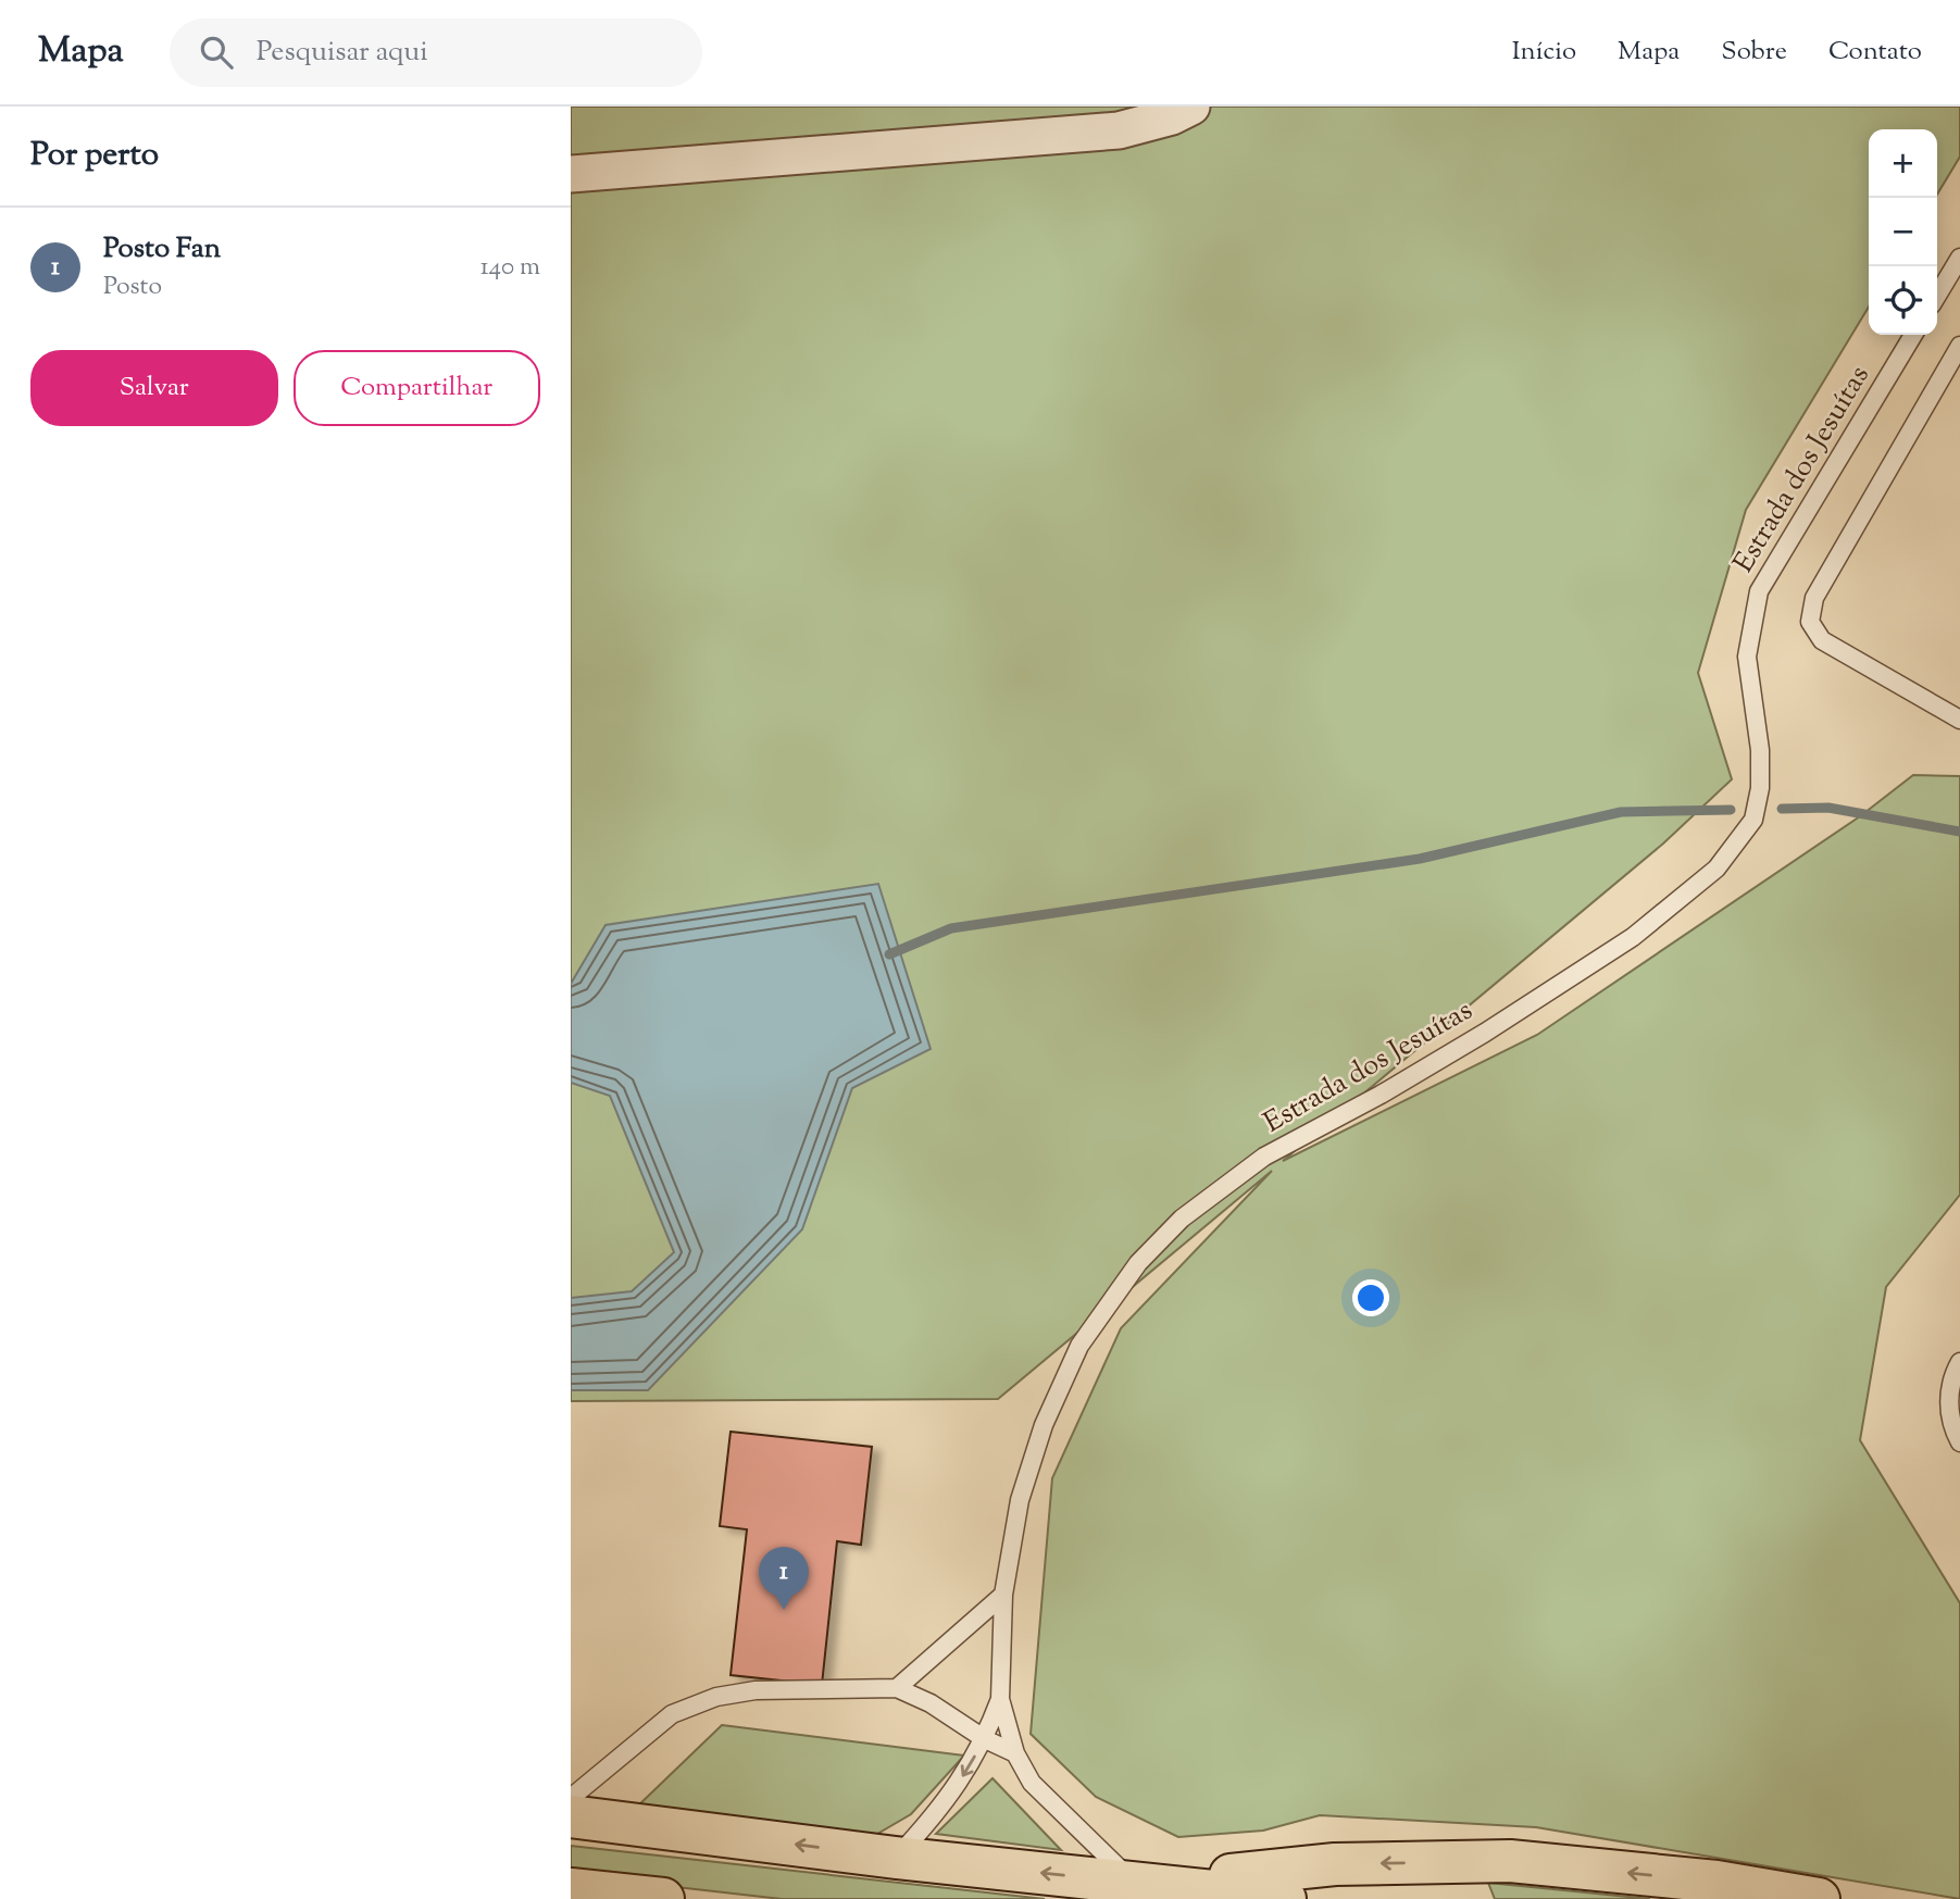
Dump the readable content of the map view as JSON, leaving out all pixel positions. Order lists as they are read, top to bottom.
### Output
{
  "streets": {
    "lane": ["Estrada dos Jesuítas"]
  },
  "page": {
    "header": "Mapa",
    "search": "Pesquisar aqui",
    "nav": [
      "Início",
      "Mapa",
      "Sobre",
      "Contato"
    ],
    "heading": "Por perto",
    "map_buttons": ["+", "−"],
    "list": [
      {
        "mark": "1",
        "name": "Posto Fan",
        "note": "Posto",
        "value": "140 m"
      }
    ],
    "buttons": ["Salvar", "Compartilhar"],
    "pins": "1"
  }
}
